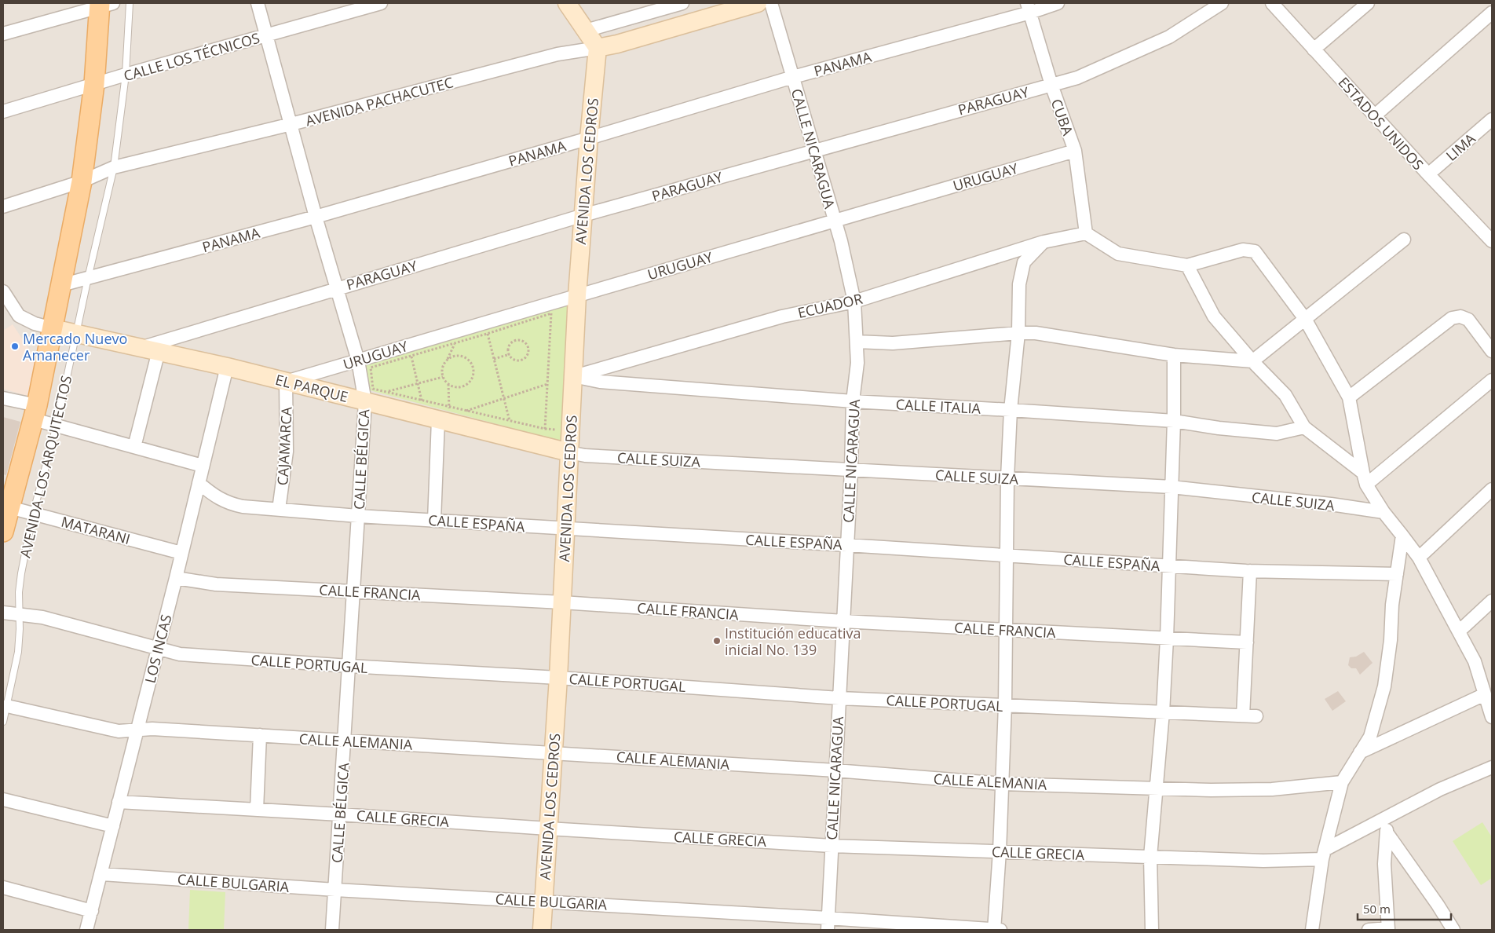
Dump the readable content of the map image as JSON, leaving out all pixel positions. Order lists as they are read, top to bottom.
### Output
{
  "streets": {
    "main road": [
      "AVENIDA PACHACUTEC",
      "AVENIDA LOS CEDROS",
      "EL PARQUE",
      "AVENIDA LOS ARQUITECTOS"
    ],
    "street": [
      "CALLE LOS TÉCNICOS",
      "PANAMA",
      "PARAGUAY",
      "CUBA",
      "ESTADOS UNIDOS",
      "LIMA",
      "CALLE NICARAGUA",
      "URUGUAY",
      "ECUADOR",
      "CALLE ITALIA",
      "CAJAMARCA",
      "CALLE BÉLGICA",
      "CALLE SUIZA",
      "CALLE ESPAÑA",
      "MATARANI",
      "CALLE FRANCIA",
      "LOS INCAS",
      "CALLE PORTUGAL",
      "CALLE ALEMANIA",
      "CALLE GRECIA",
      "CALLE BULGARIA"
    ]
  },
  "crossings": [
    ["CALLE LOS TÉCNICOS", "CALLE BÉLGICA"],
    ["CALLE LOS TÉCNICOS", "AVENIDA LOS ARQUITECTOS"],
    ["PANAMA", "CUBA"],
    ["PANAMA", "CALLE NICARAGUA"],
    ["PANAMA", "AVENIDA LOS CEDROS"],
    ["PANAMA", "CALLE BÉLGICA"],
    ["PANAMA", "AVENIDA LOS ARQUITECTOS"],
    ["PARAGUAY", "CUBA"],
    ["PARAGUAY", "CALLE NICARAGUA"],
    ["PARAGUAY", "AVENIDA LOS CEDROS"],
    ["PARAGUAY", "EL PARQUE"],
    ["PARAGUAY", "CALLE BÉLGICA"],
    ["AVENIDA PACHACUTEC", "AVENIDA LOS CEDROS"],
    ["AVENIDA PACHACUTEC", "CALLE BÉLGICA"],
    ["AVENIDA PACHACUTEC", "AVENIDA LOS ARQUITECTOS"],
    ["CUBA", "URUGUAY"],
    ["CUBA", "ECUADOR"],
    ["ESTADOS UNIDOS", "LIMA"],
    ["CALLE NICARAGUA", "URUGUAY"],
    ["CALLE NICARAGUA", "ECUADOR"],
    ["CALLE NICARAGUA", "CALLE ITALIA"],
    ["CALLE NICARAGUA", "CALLE SUIZA"],
    ["CALLE NICARAGUA", "CALLE ESPAÑA"],
    ["CALLE NICARAGUA", "CALLE FRANCIA"],
    ["CALLE NICARAGUA", "CALLE PORTUGAL"],
    ["CALLE NICARAGUA", "CALLE ALEMANIA"],
    ["CALLE NICARAGUA", "CALLE GRECIA"],
    ["CALLE NICARAGUA", "CALLE BULGARIA"],
    ["AVENIDA LOS CEDROS", "URUGUAY"],
    ["AVENIDA LOS CEDROS", "ECUADOR"],
    ["AVENIDA LOS CEDROS", "EL PARQUE"],
    ["AVENIDA LOS CEDROS", "CALLE ITALIA"],
    ["AVENIDA LOS CEDROS", "CALLE SUIZA"],
    ["AVENIDA LOS CEDROS", "CALLE ESPAÑA"],
    ["AVENIDA LOS CEDROS", "CALLE FRANCIA"],
    ["AVENIDA LOS CEDROS", "CALLE PORTUGAL"],
    ["AVENIDA LOS CEDROS", "CALLE ALEMANIA"],
    ["AVENIDA LOS CEDROS", "CALLE GRECIA"],
    ["AVENIDA LOS CEDROS", "CALLE BULGARIA"],
    ["URUGUAY", "EL PARQUE"],
    ["URUGUAY", "CAJAMARCA"],
    ["URUGUAY", "CALLE BÉLGICA"],
    ["ECUADOR", "CALLE ITALIA"],
    ["EL PARQUE", "CAJAMARCA"],
    ["EL PARQUE", "CALLE BÉLGICA"],
    ["EL PARQUE", "CALLE SUIZA"],
    ["EL PARQUE", "AVENIDA LOS ARQUITECTOS"],
    ["EL PARQUE", "LOS INCAS"],
    ["CAJAMARCA", "CALLE ESPAÑA"],
    ["CALLE BÉLGICA", "CALLE ESPAÑA"],
    ["CALLE BÉLGICA", "CALLE FRANCIA"],
    ["CALLE BÉLGICA", "CALLE PORTUGAL"],
    ["CALLE BÉLGICA", "CALLE ALEMANIA"],
    ["CALLE BÉLGICA", "CALLE GRECIA"],
    ["CALLE BÉLGICA", "CALLE BULGARIA"],
    ["AVENIDA LOS ARQUITECTOS", "MATARANI"],
    ["AVENIDA LOS ARQUITECTOS", "CALLE PORTUGAL"],
    ["AVENIDA LOS ARQUITECTOS", "CALLE ALEMANIA"],
    ["CALLE ESPAÑA", "LOS INCAS"],
    ["MATARANI", "LOS INCAS"],
    ["CALLE FRANCIA", "LOS INCAS"],
    ["LOS INCAS", "CALLE PORTUGAL"],
    ["LOS INCAS", "CALLE ALEMANIA"],
    ["LOS INCAS", "CALLE GRECIA"],
    ["LOS INCAS", "CALLE BULGARIA"]
  ],
  "places": ["Mercado Nuevo Amanecer", "Institución educativa inicial No. 139"],
  "scale_bar": "50 m"
}
